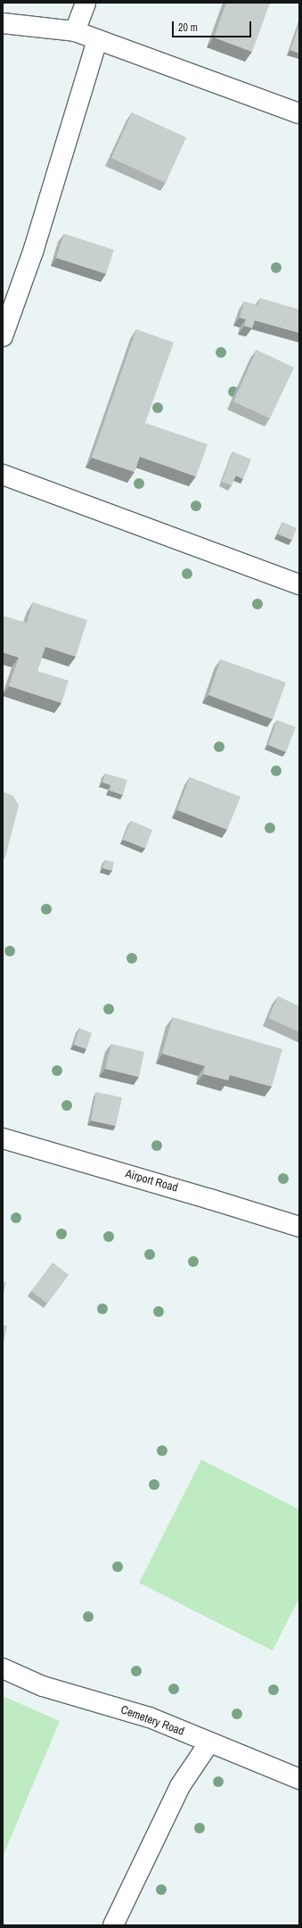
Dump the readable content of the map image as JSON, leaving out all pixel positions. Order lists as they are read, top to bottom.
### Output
{
  "streets": {
    "street": ["Airport Road", "Cemetery Road"]
  },
  "scale_bar": "20 m"
}
